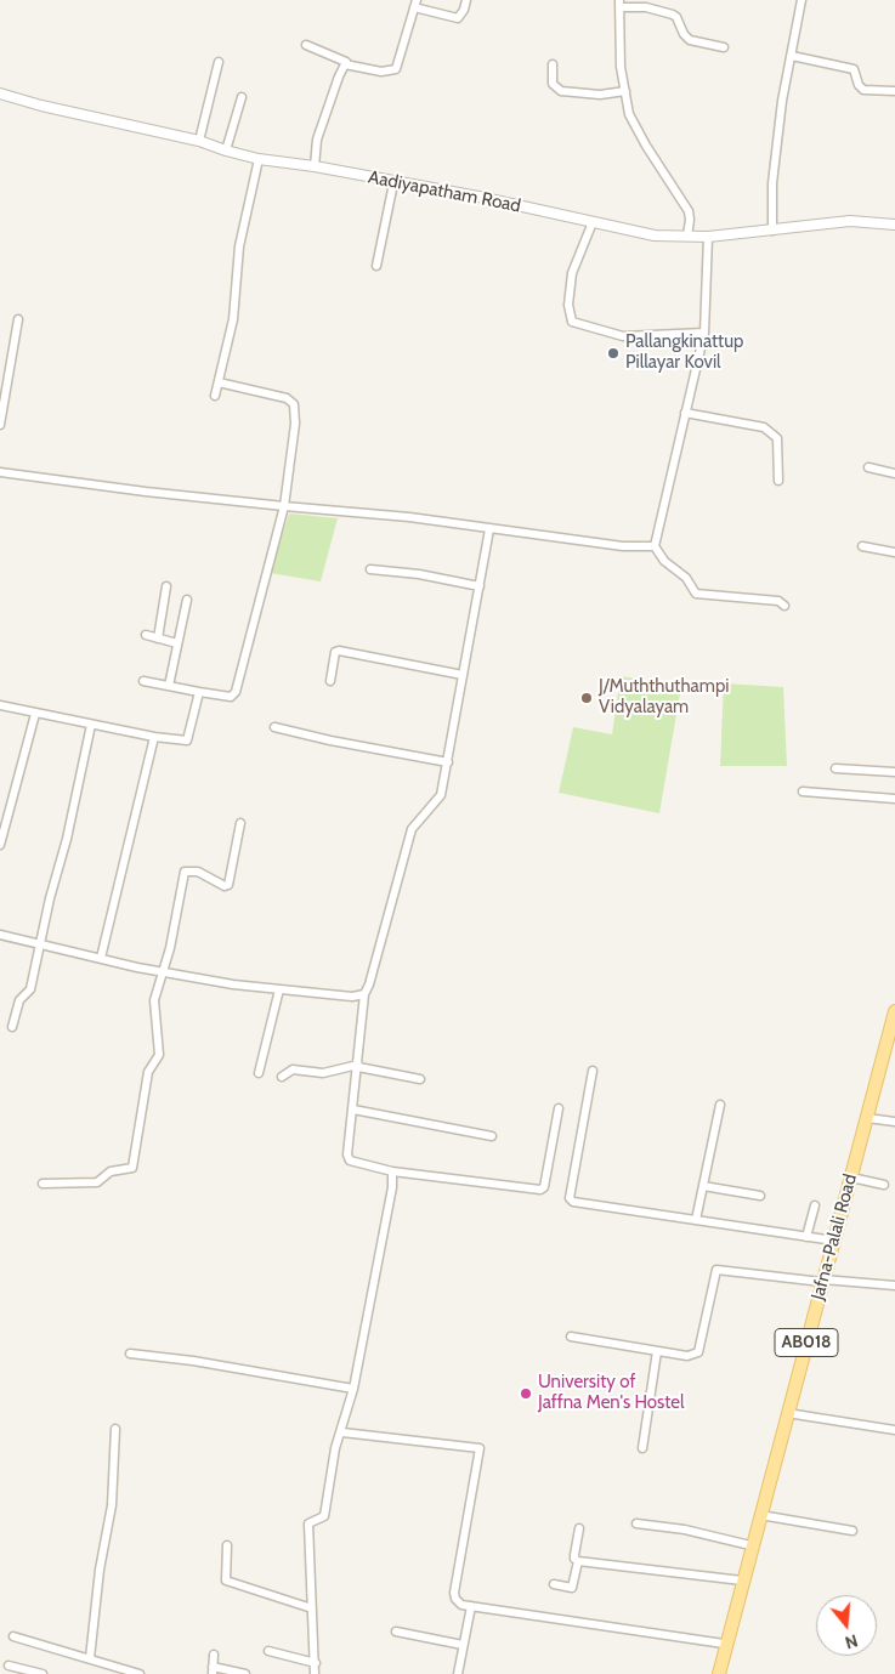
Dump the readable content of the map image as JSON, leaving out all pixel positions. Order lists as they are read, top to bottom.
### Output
{
  "streets": {
    "main road": ["Jafna-Palali Road", "AB018"],
    "street": ["Aadiyapatham Road"]
  },
  "places": ["Pallangkinattup Pillayar Kovil", "J/Muththuthampi Vidyalayam", "University of Jaffna Men's Hostel"],
  "north": "bottom"
}
